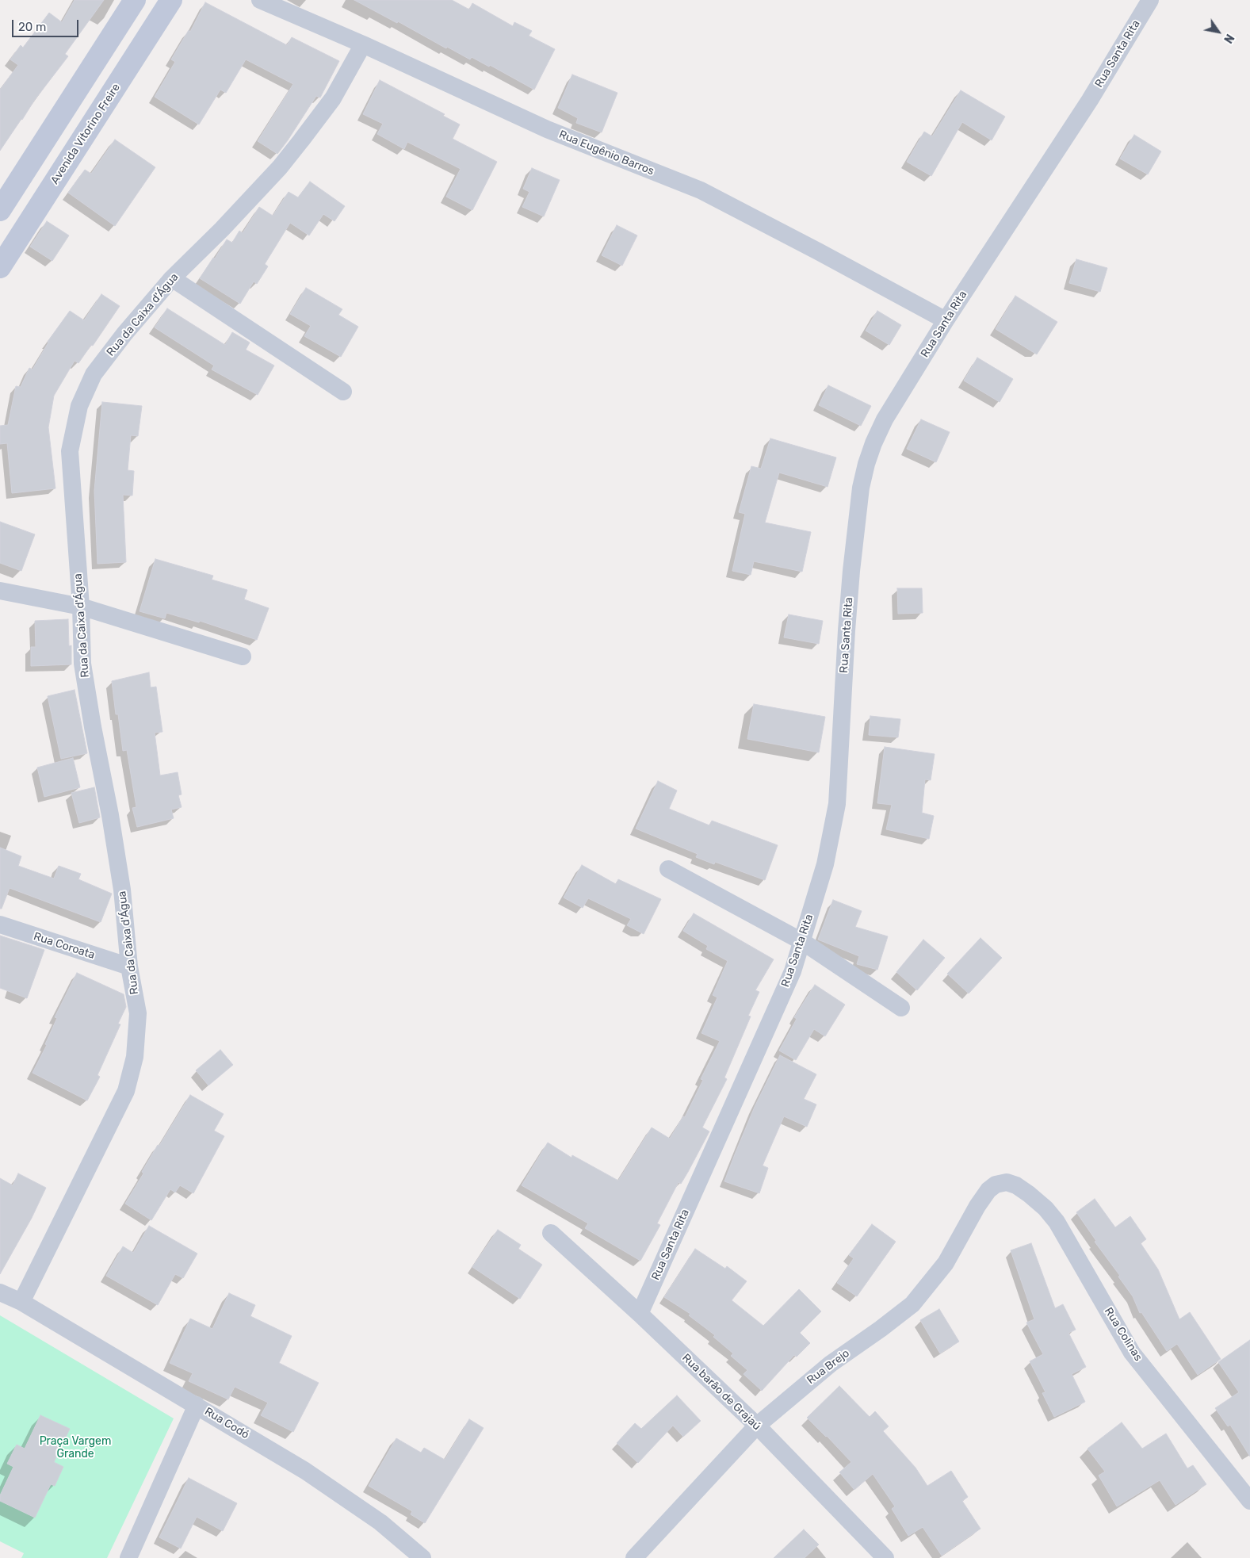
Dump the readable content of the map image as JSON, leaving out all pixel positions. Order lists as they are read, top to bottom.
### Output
{
  "streets": {
    "street": [
      "Rua Santa Rita",
      "Avenida Vitorino Freire",
      "Rua Eugênio Barros",
      "Rua da Caixa d'Água",
      "Rua Coroata",
      "Rua Colinas",
      "Rua Brejo",
      "Rua barão de Grajaú",
      "Rua Codó"
    ]
  },
  "crossings": [
    ["Rua Santa Rita", "Rua Eugênio Barros"],
    ["Rua Santa Rita", "Rua barão de Grajaú"],
    ["Rua Eugênio Barros", "Rua da Caixa d'Água"],
    ["Rua da Caixa d'Água", "Rua Coroata"],
    ["Rua da Caixa d'Água", "Rua Codó"],
    ["Rua Colinas", "Rua Brejo"],
    ["Rua Brejo", "Rua barão de Grajaú"]
  ],
  "parks": ["Praça Vargem Grande"],
  "scale_bar": "20 m",
  "north": "bottom right"
}
